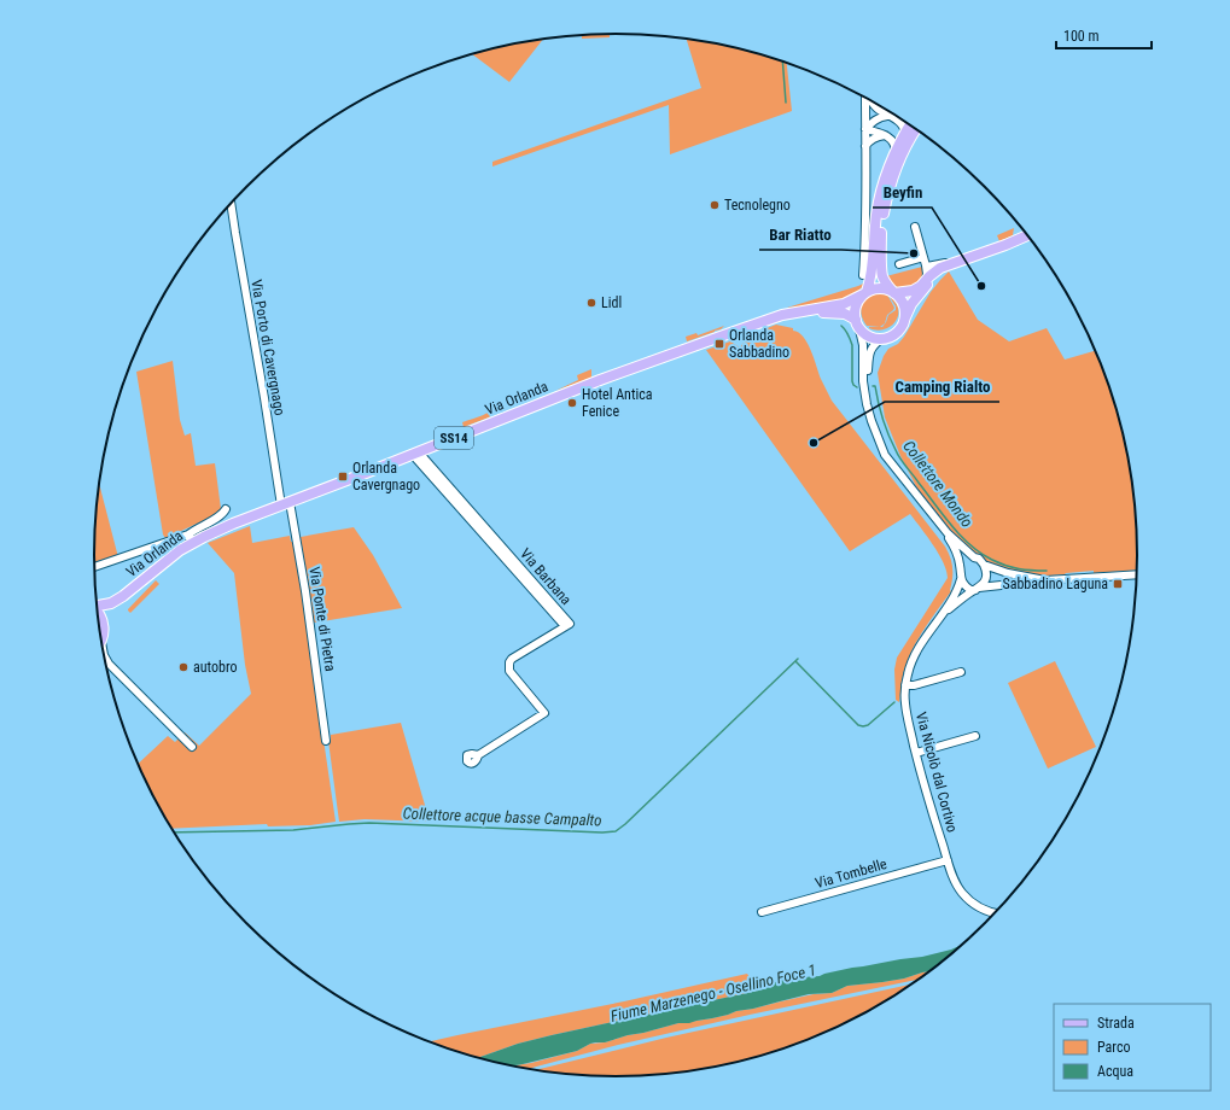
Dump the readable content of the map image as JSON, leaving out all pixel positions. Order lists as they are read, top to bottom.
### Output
{
  "streets": {
    "main road": ["Via Orlanda", "SS14"],
    "street": [
      "Via Porto di Cavergnago",
      "Via Barbana",
      "Via Ponte di Pietra",
      "Via Nicolò dal Cortivo",
      "Via Tombelle"
    ]
  },
  "crossings": [
    ["Via Porto di Cavergnago", "Via Orlanda"],
    ["Via Porto di Cavergnago", "Via Ponte di Pietra"],
    ["Via Orlanda", "SS14"],
    ["Via Orlanda", "Via Barbana"],
    ["Via Orlanda", "Via Ponte di Pietra"],
    ["Via Nicolò dal Cortivo", "Via Tombelle"]
  ],
  "water": ["Collettore Mondo", "Collettore acque basse Campalto", "Fiume Marzenego - Osellino Foce 1"],
  "places": {
    "other": [
      "Tecnolegno",
      "Bar Riatto",
      "Beyfin",
      "Lidl",
      "Hotel Antica Fenice",
      "Camping Rialto",
      "autobro"
    ],
    "transit": ["Orlanda Sabbadino", "Orlanda Cavergnago", "Sabbadino Laguna"]
  },
  "legend": ["Strada", "Parco", "Acqua"],
  "scale_bar": "100 m"
}
